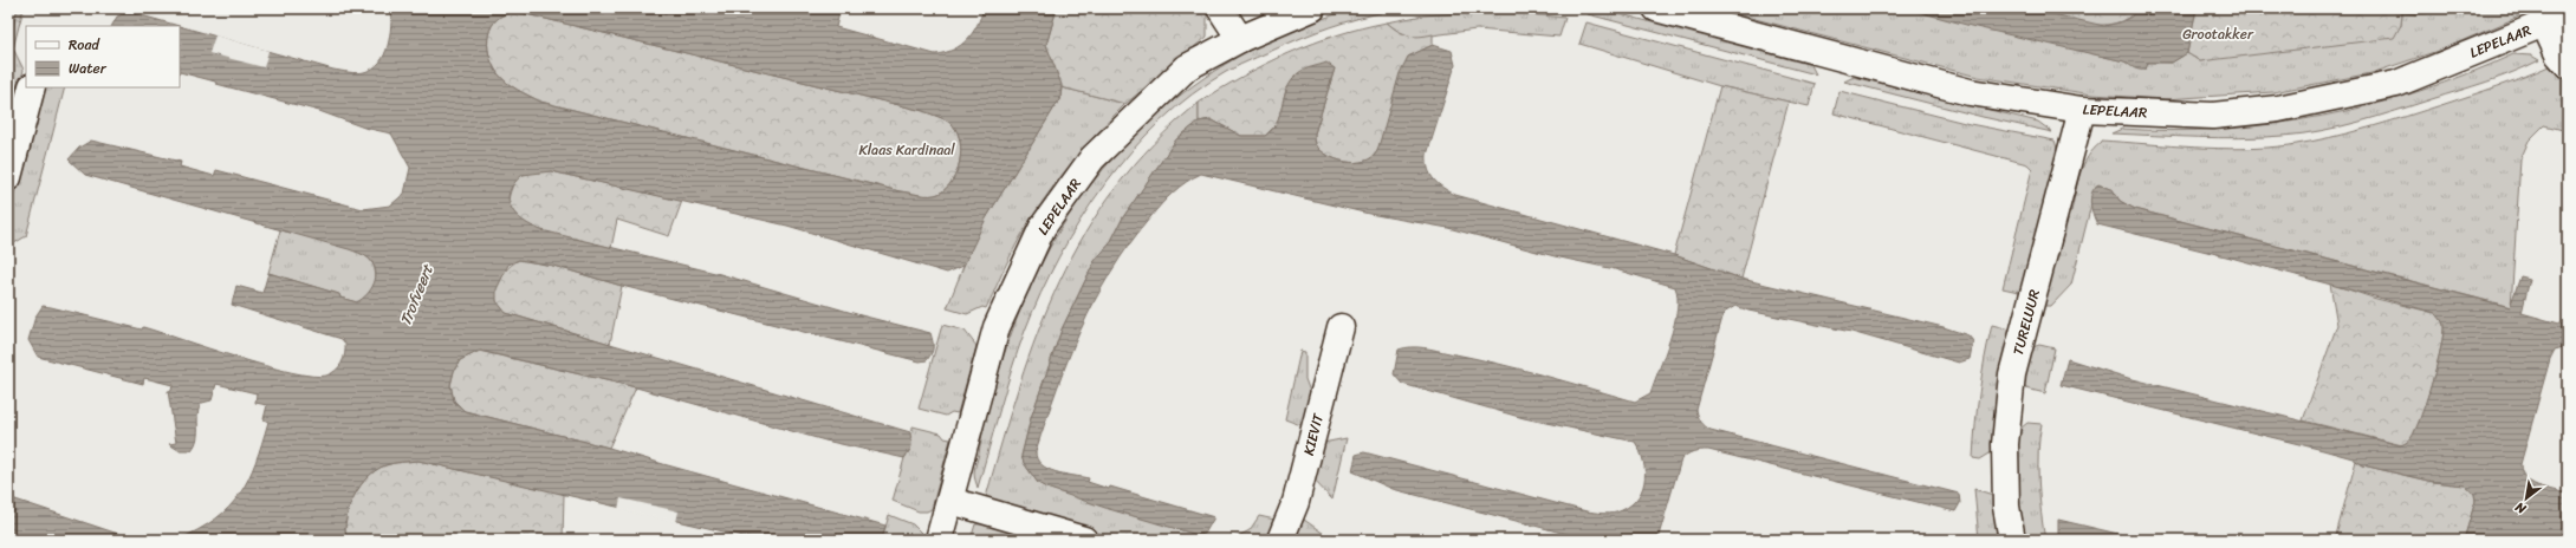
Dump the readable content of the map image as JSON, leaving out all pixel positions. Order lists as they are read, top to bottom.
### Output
{
  "streets": {
    "street": ["LEPELAAR", "TURELUUR", "KIEVIT"]
  },
  "crossings": [
    ["LEPELAAR", "TURELUUR"]
  ],
  "water": ["Trofveert"],
  "parks": ["Grootakker", "Klaas Kardinaal"],
  "legend": ["Road", "Water"],
  "north": "bottom left"
}
